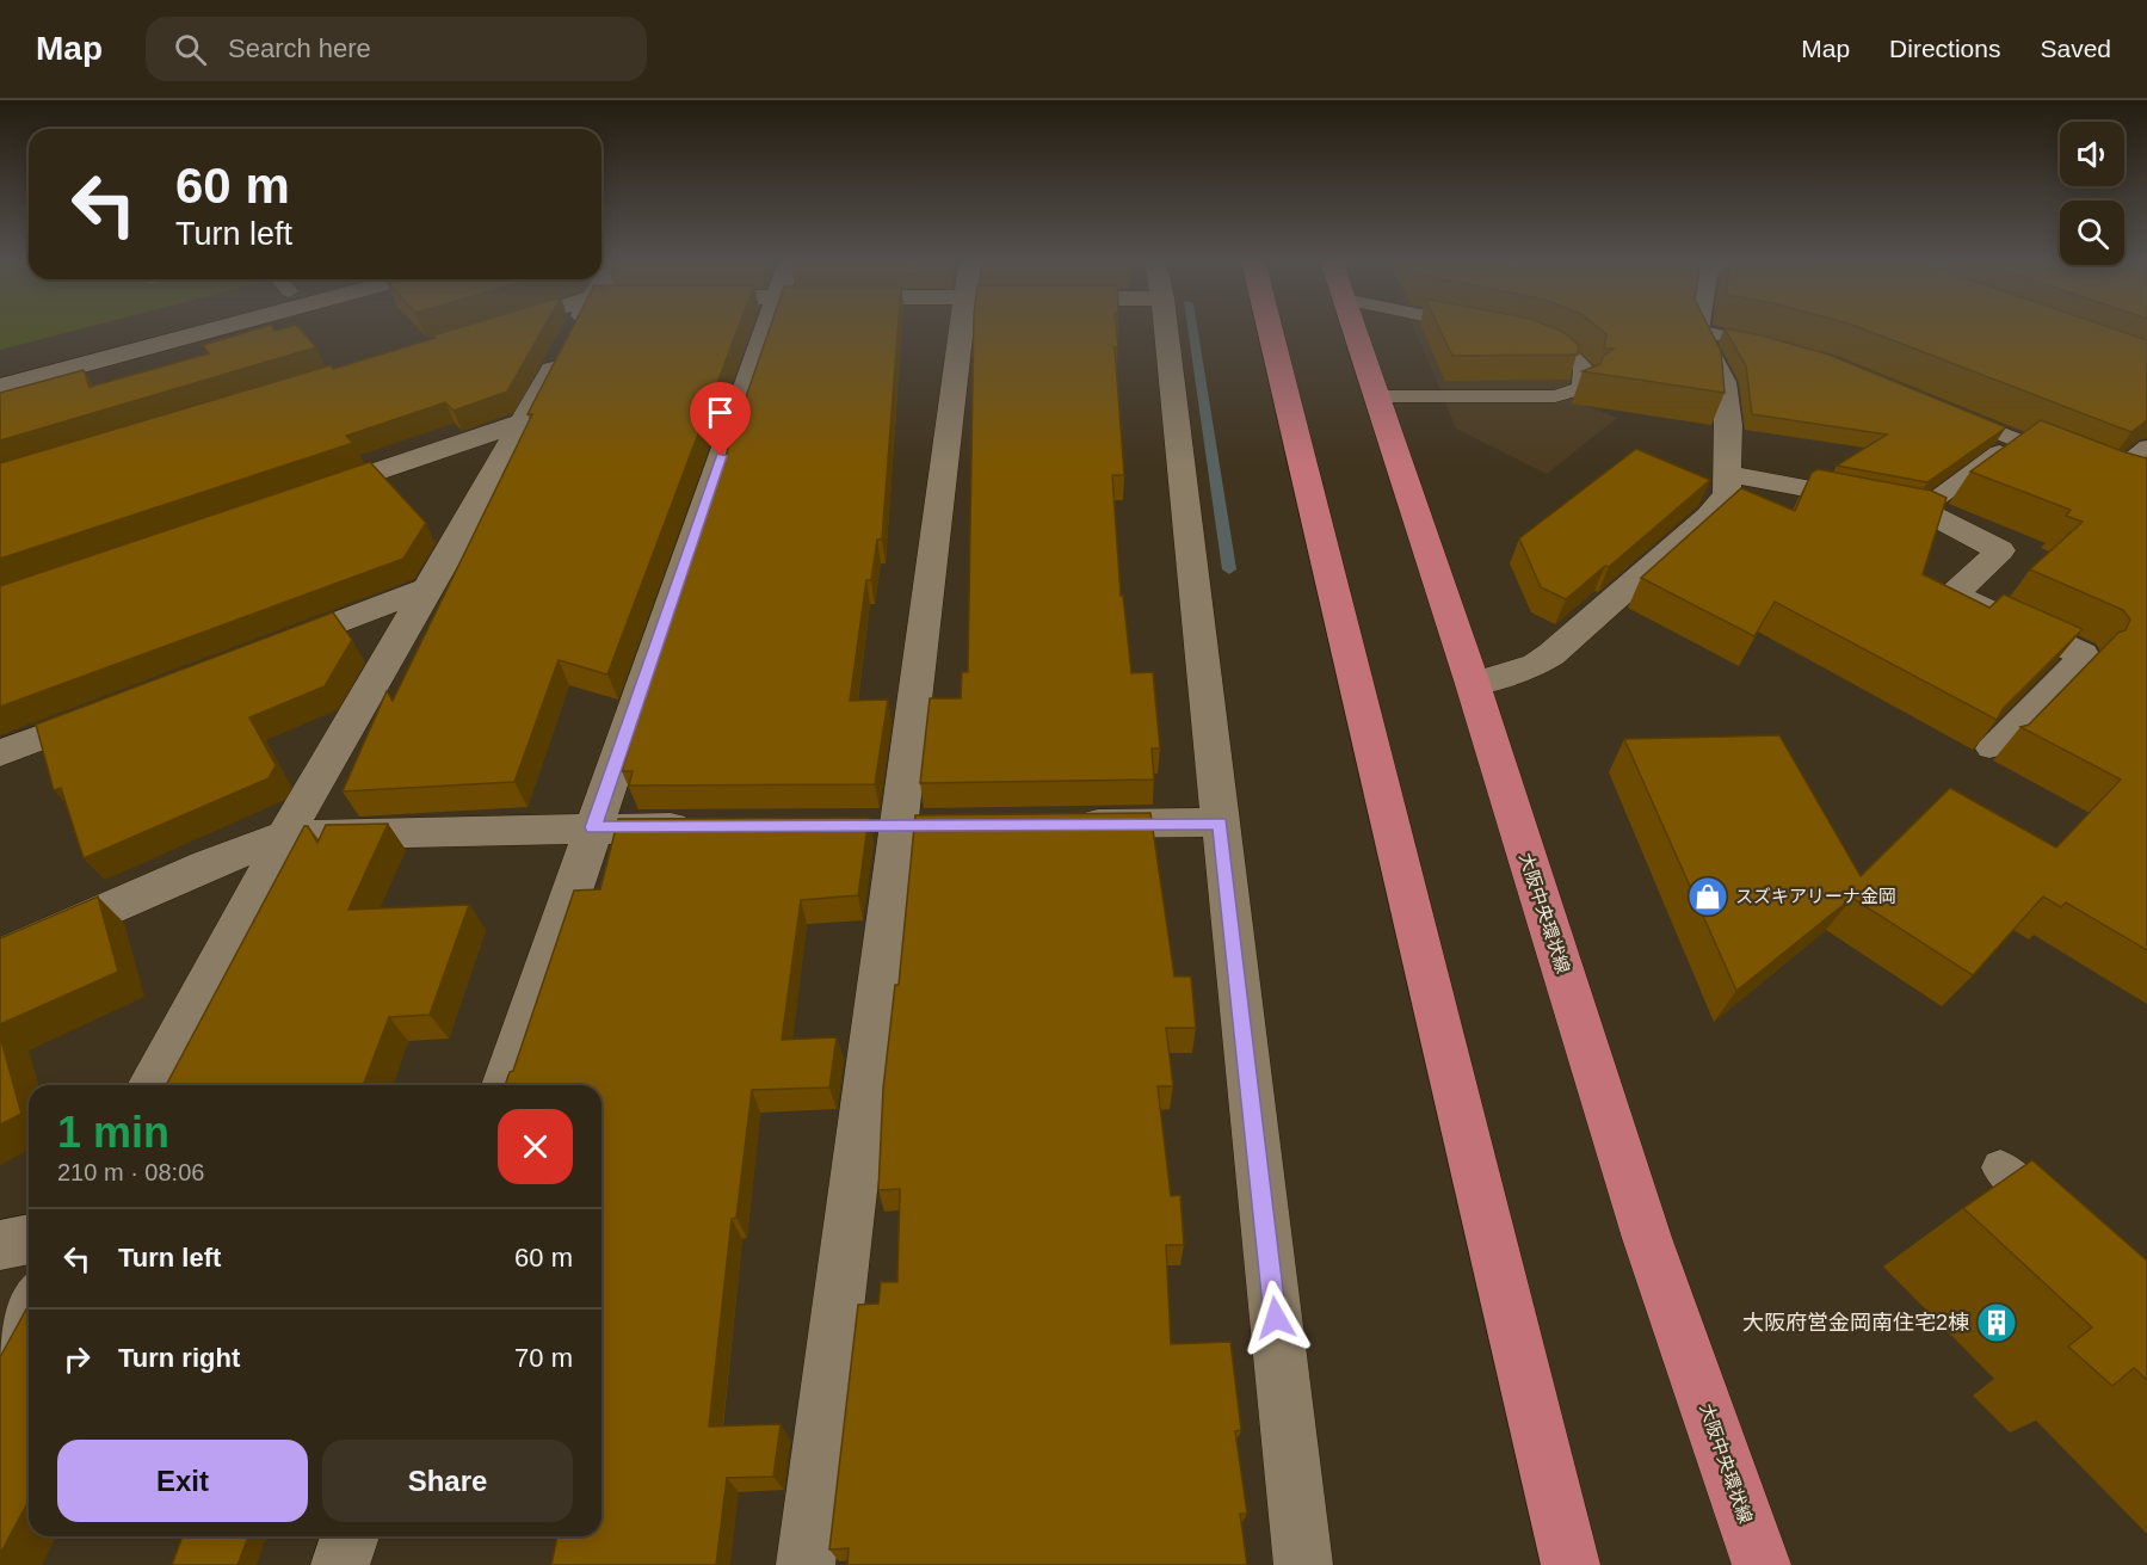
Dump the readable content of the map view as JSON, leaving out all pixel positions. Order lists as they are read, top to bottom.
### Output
{
  "streets": {
    "main road": ["大阪中央環状線"]
  },
  "places": {
    "shop": ["スズキアリーナ金岡"],
    "building": ["大阪府営金岡南住宅2棟"]
  },
  "page": {
    "header": "Map",
    "search": "Search here",
    "nav": ["Map", "Directions", "Saved"],
    "turn": ["60 m", "Turn left"],
    "heading": ["1 min", "210 m · 08:06"],
    "list": [
      {
        "name": "Turn left",
        "value": "60 m"
      },
      {
        "name": "Turn right",
        "value": "70 m"
      }
    ],
    "buttons": ["Exit", "Share"]
  }
}
